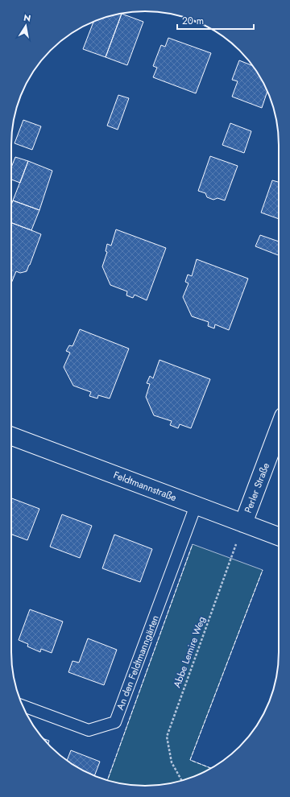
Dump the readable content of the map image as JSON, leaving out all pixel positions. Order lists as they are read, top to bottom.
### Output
{
  "streets": {
    "street": ["Feldtmannstraße", "Perler Straße"],
    "lane": ["An den Feldtmanngärten"],
    "path": ["Abbe Lemire Weg"]
  },
  "crossings": [
    ["Feldtmannstraße", "Perler Straße"],
    ["Feldtmannstraße", "Abbe Lemire Weg"],
    ["Feldtmannstraße", "An den Feldtmanngärten"],
    ["Perler Straße", "Abbe Lemire Weg"]
  ],
  "scale_bar": "20 m",
  "north": "top"
}
